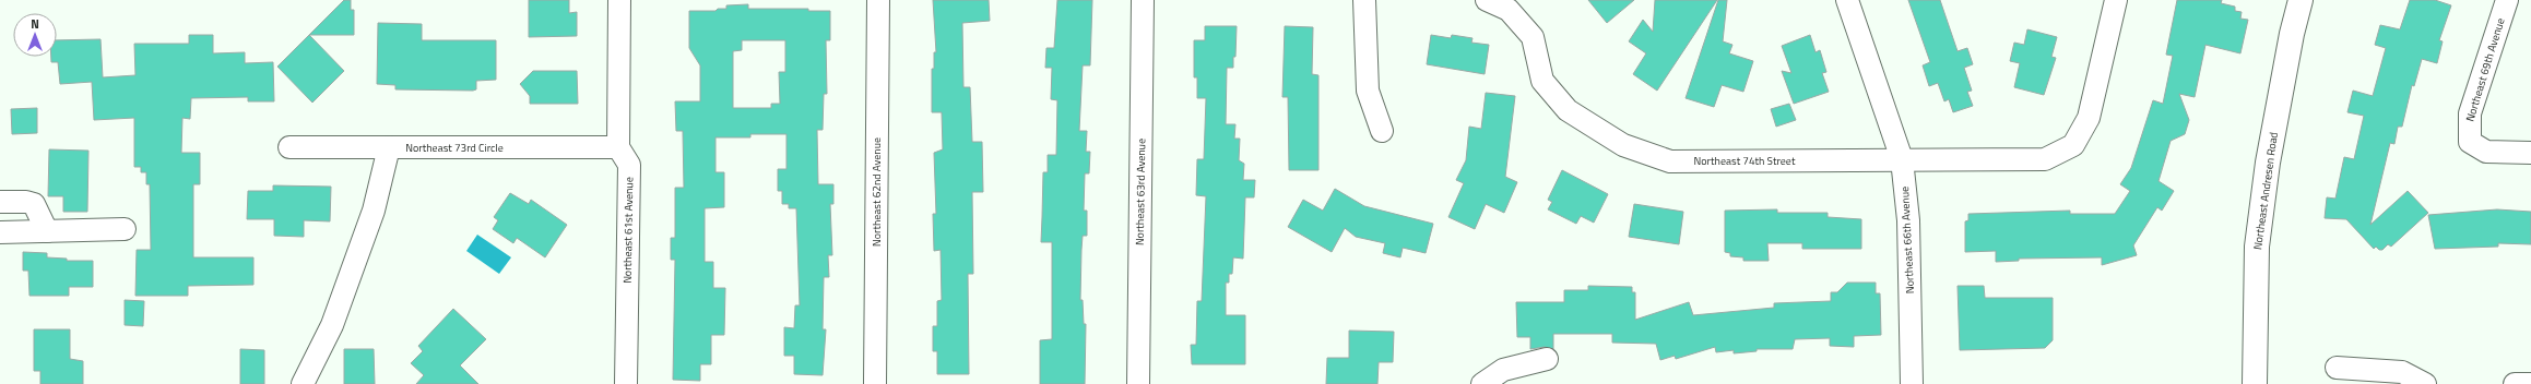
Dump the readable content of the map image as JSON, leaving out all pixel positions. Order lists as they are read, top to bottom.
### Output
{
  "streets": {
    "main road": ["Northeast Andresen Road"],
    "street": [
      "Northeast 69th Avenue",
      "Northeast 73rd Circle",
      "Northeast 74th Street",
      "Northeast 62nd Avenue",
      "Northeast 63rd Avenue",
      "Northeast 61st Avenue",
      "Northeast 66th Avenue"
    ]
  },
  "crossings": [
    ["Northeast 73rd Circle", "Northeast 61st Avenue"],
    ["Northeast 74th Street", "Northeast 66th Avenue"]
  ],
  "north": "top"
}
